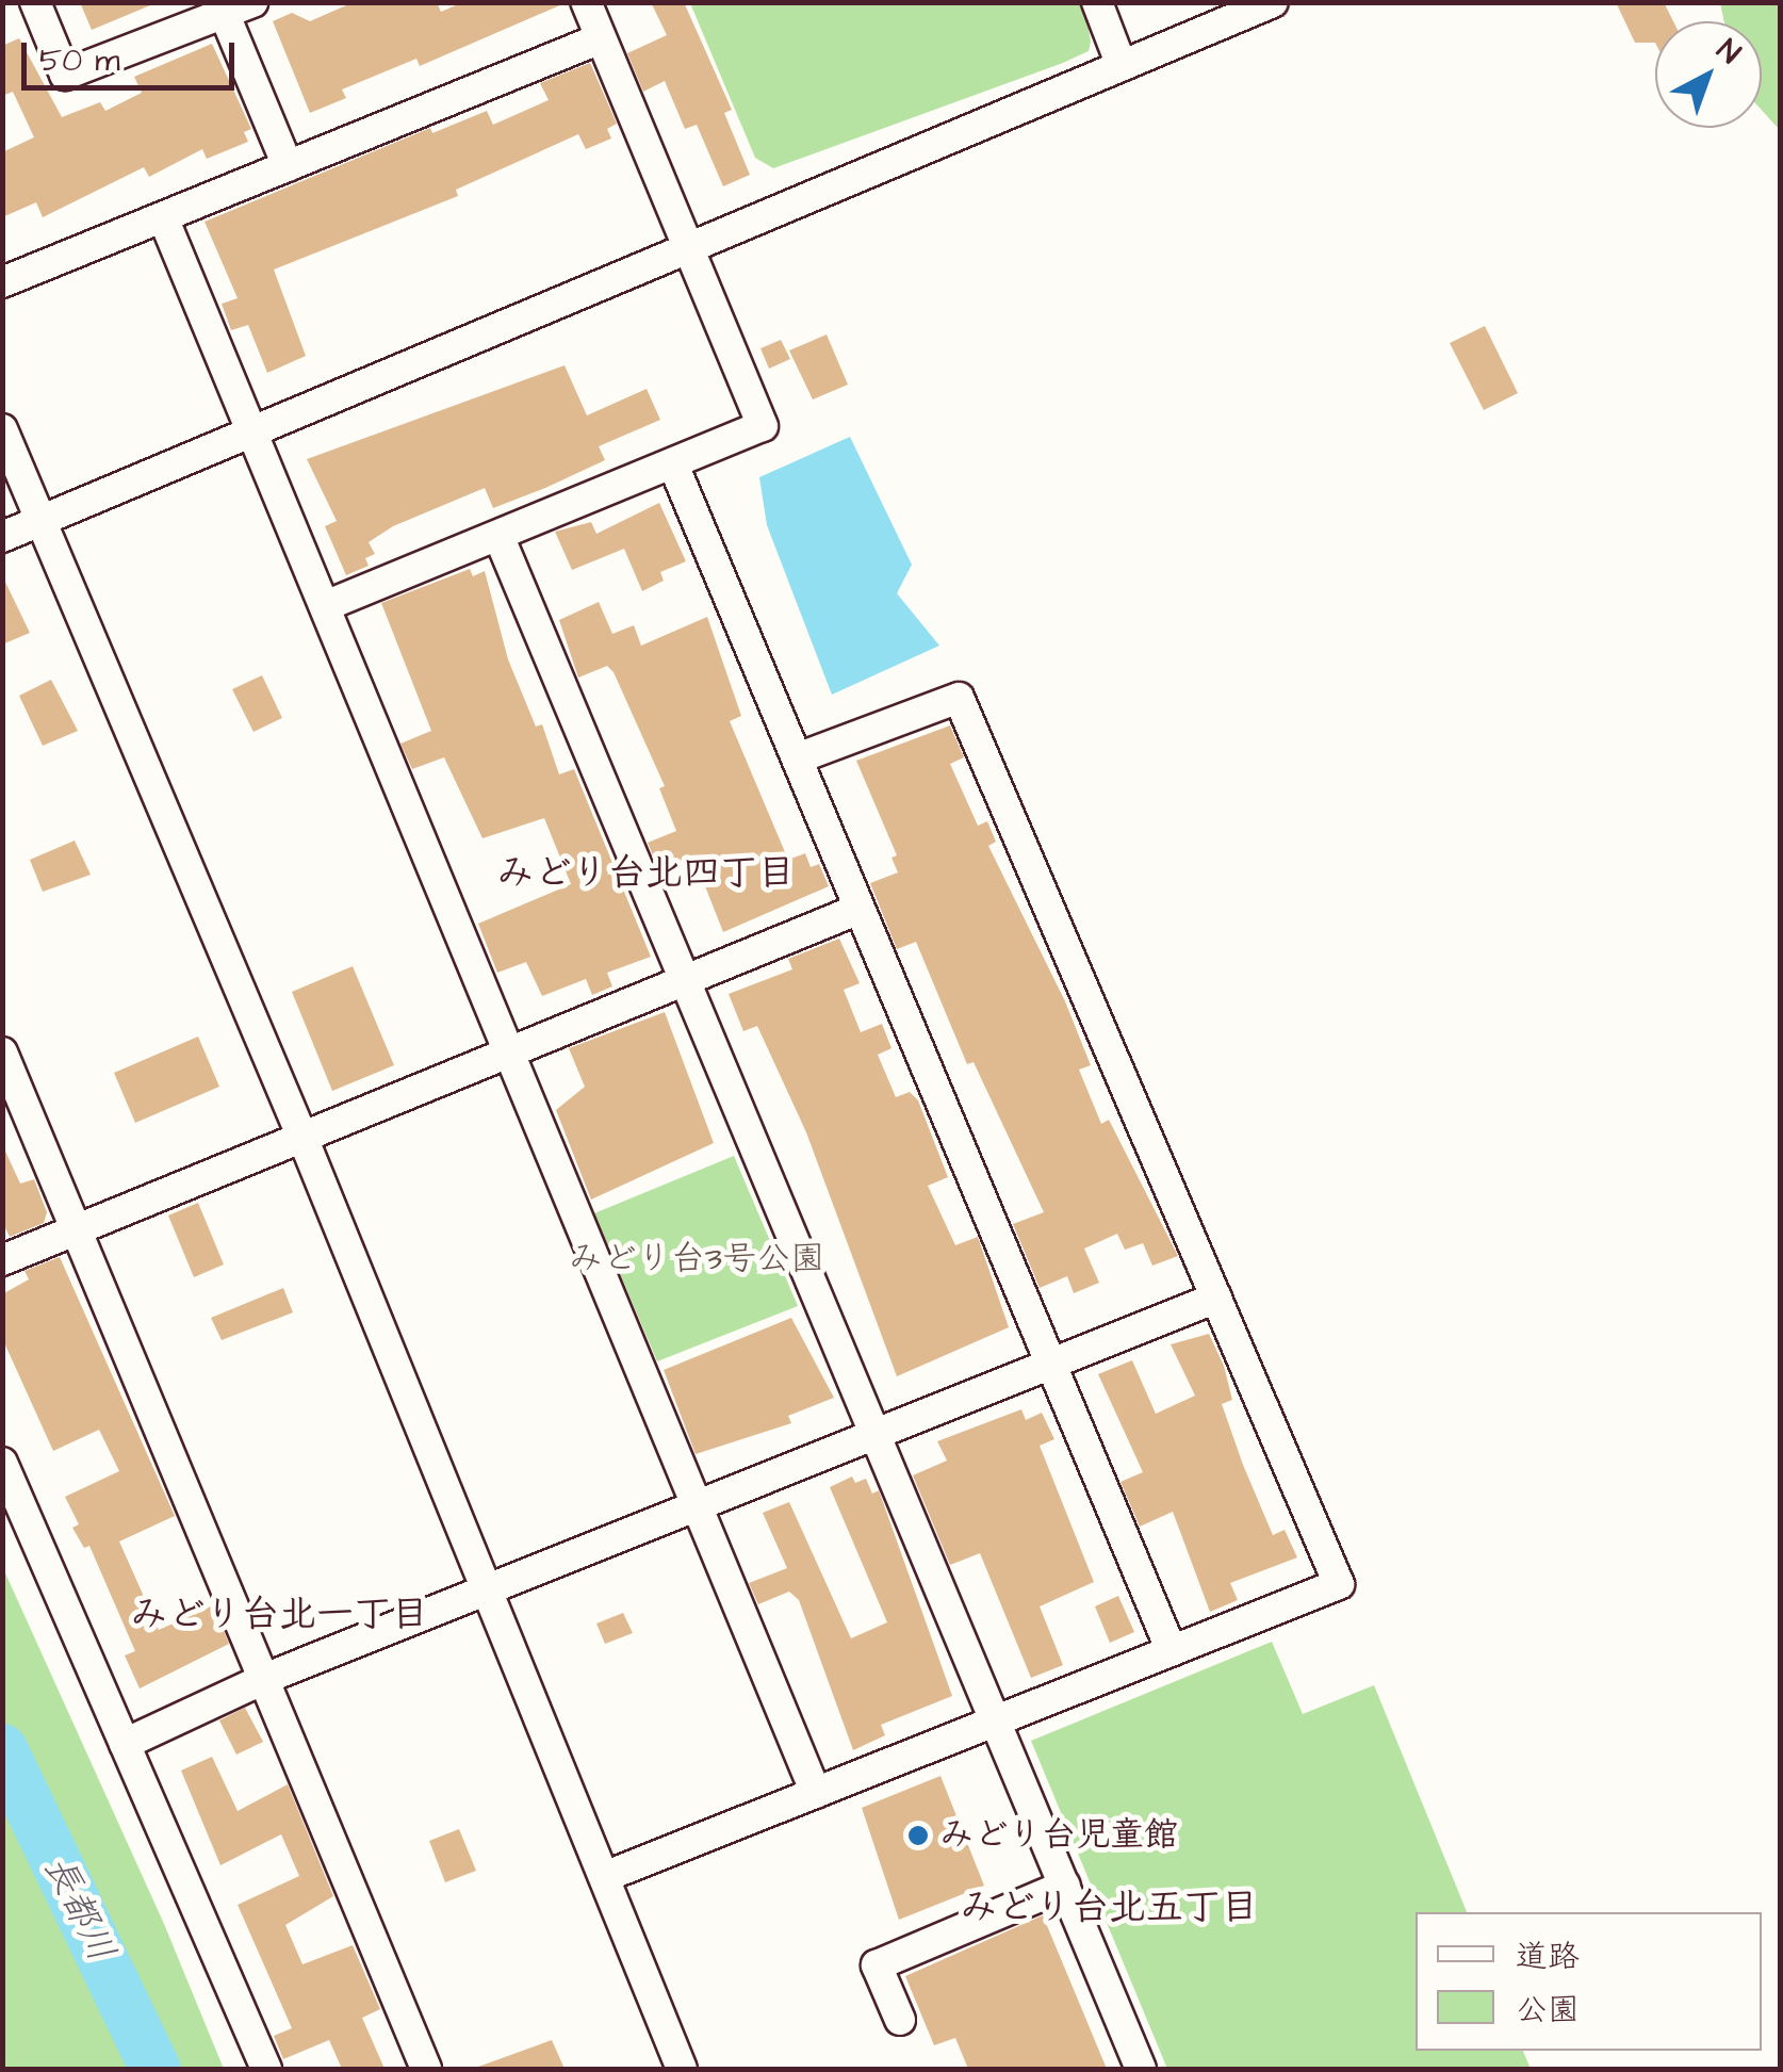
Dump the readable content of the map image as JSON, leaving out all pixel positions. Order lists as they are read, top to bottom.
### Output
{
  "districts": ["みどり台北四丁目", "みどり台北一丁目", "みどり台北五丁目"],
  "water": ["長都川"],
  "parks": ["みどり台3号公園"],
  "places": ["みどり台児童館"],
  "legend": ["道路", "公園"],
  "scale_bar": "50 m",
  "north": "top right"
}
